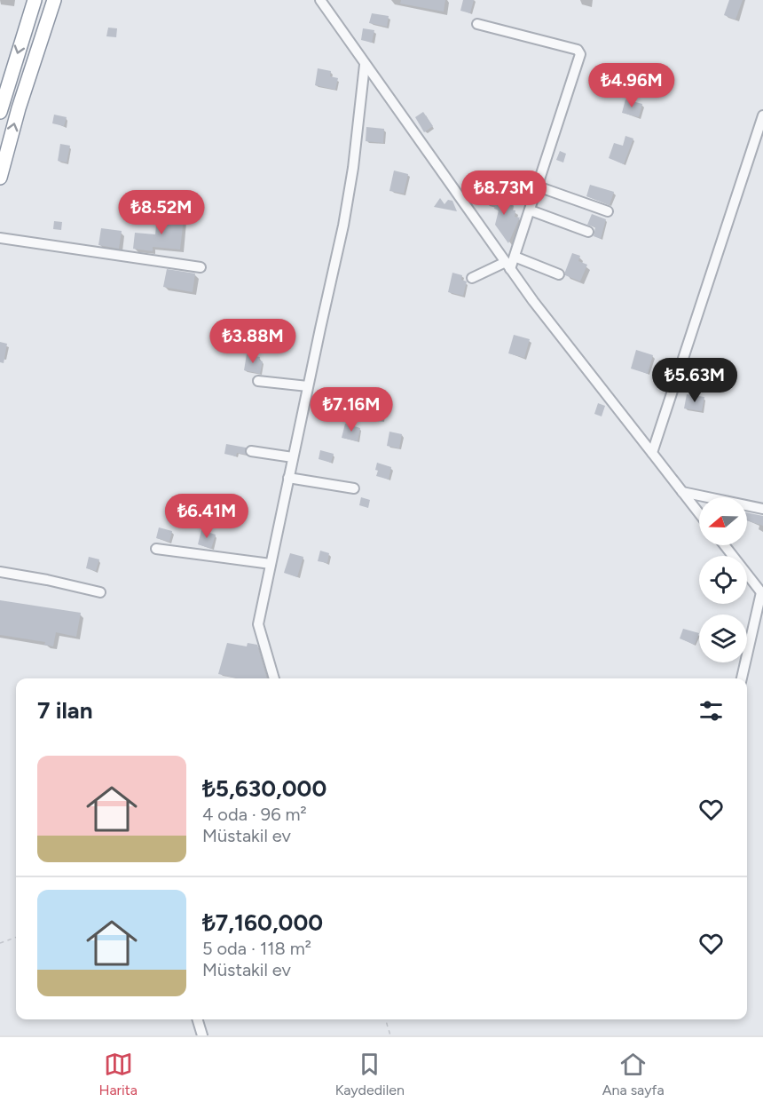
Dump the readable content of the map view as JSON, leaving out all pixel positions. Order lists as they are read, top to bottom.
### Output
{
  "north": "left",
  "page": {
    "price": [
      "₺4.96M",
      "₺8.73M",
      "₺8.52M",
      "₺3.88M",
      "₺5.63M",
      "₺7.16M",
      "₺6.41M"
    ],
    "heading": "7 ilan",
    "list": [
      {
        "name": "₺5,630,000",
        "note": "4 oda · 96 m² · Müstakil ev"
      },
      {
        "name": "₺7,160,000",
        "note": "5 oda · 118 m² · Müstakil ev"
      }
    ],
    "tabs": ["Harita", "Kaydedilen", "Ana sayfa"]
  }
}
